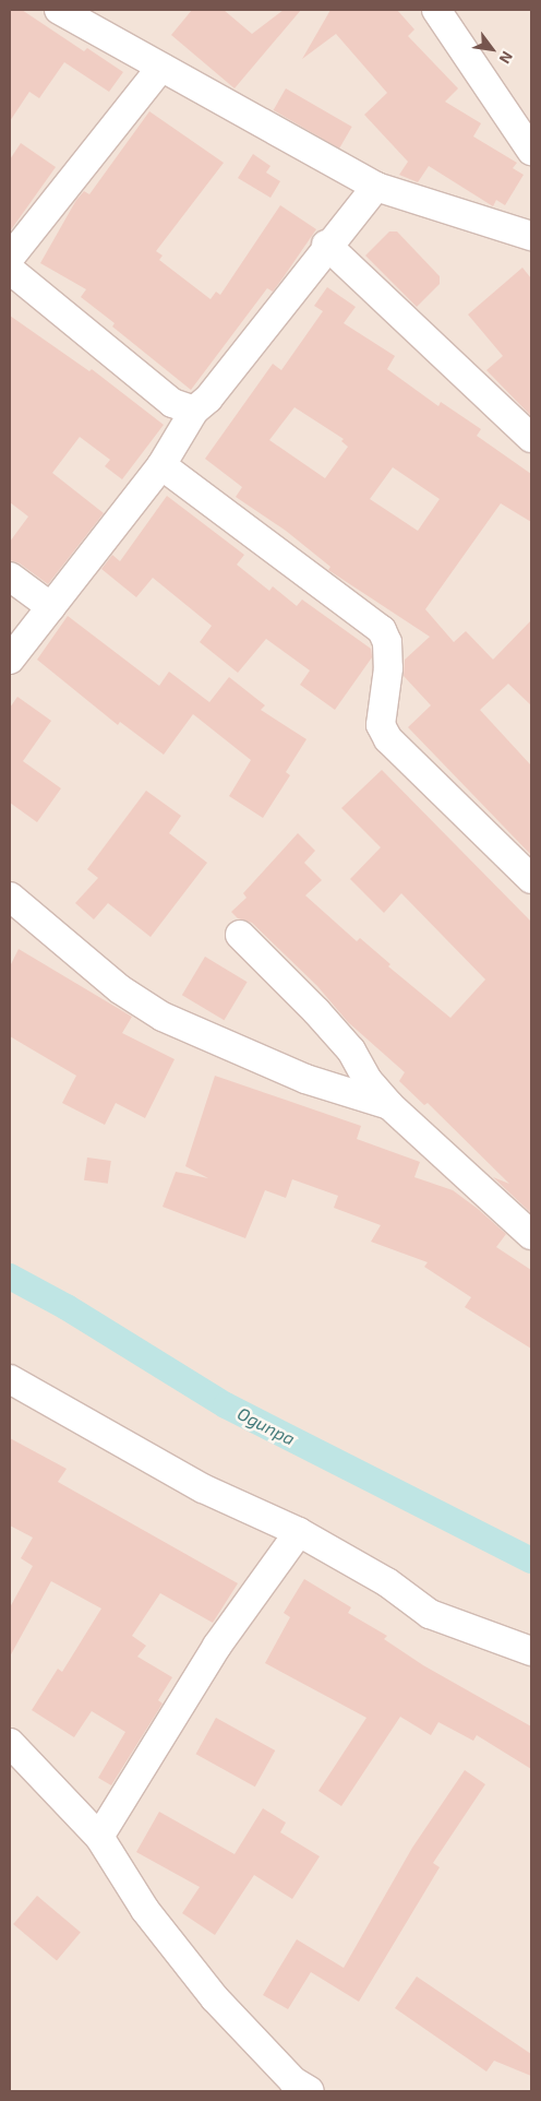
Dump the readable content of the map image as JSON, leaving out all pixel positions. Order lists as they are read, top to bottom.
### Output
{
  "water": ["Ogunpa"],
  "north": "bottom right"
}
